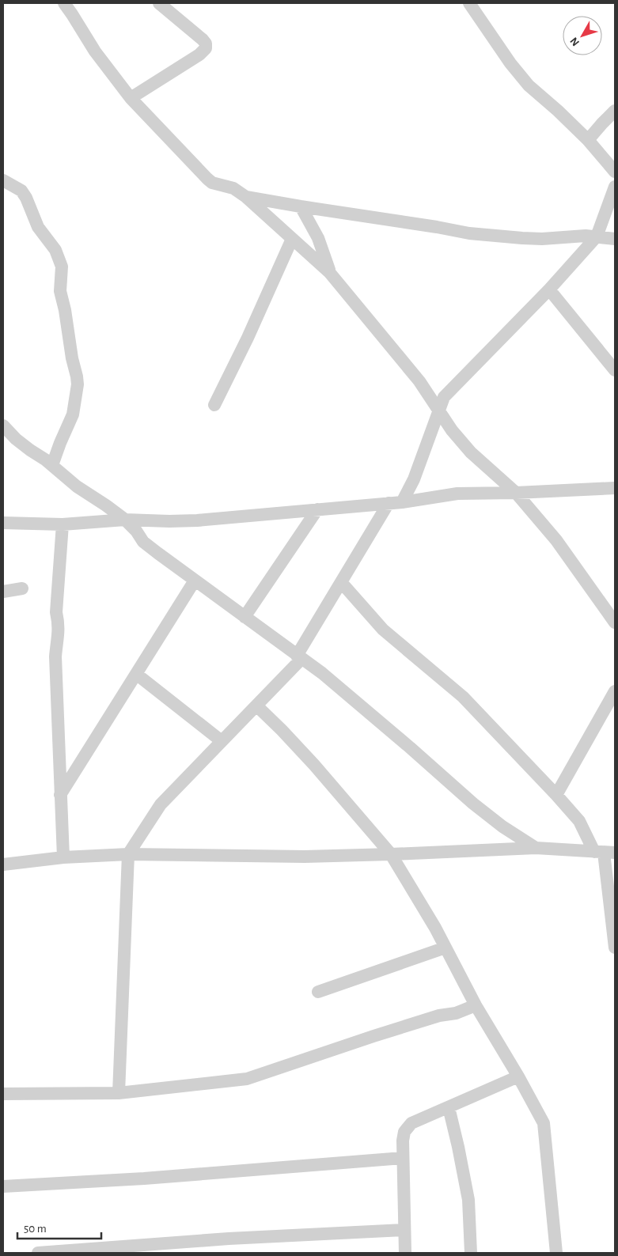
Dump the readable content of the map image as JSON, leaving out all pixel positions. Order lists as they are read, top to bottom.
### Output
{
  "scale_bar": "50 m",
  "north": "bottom left"
}
